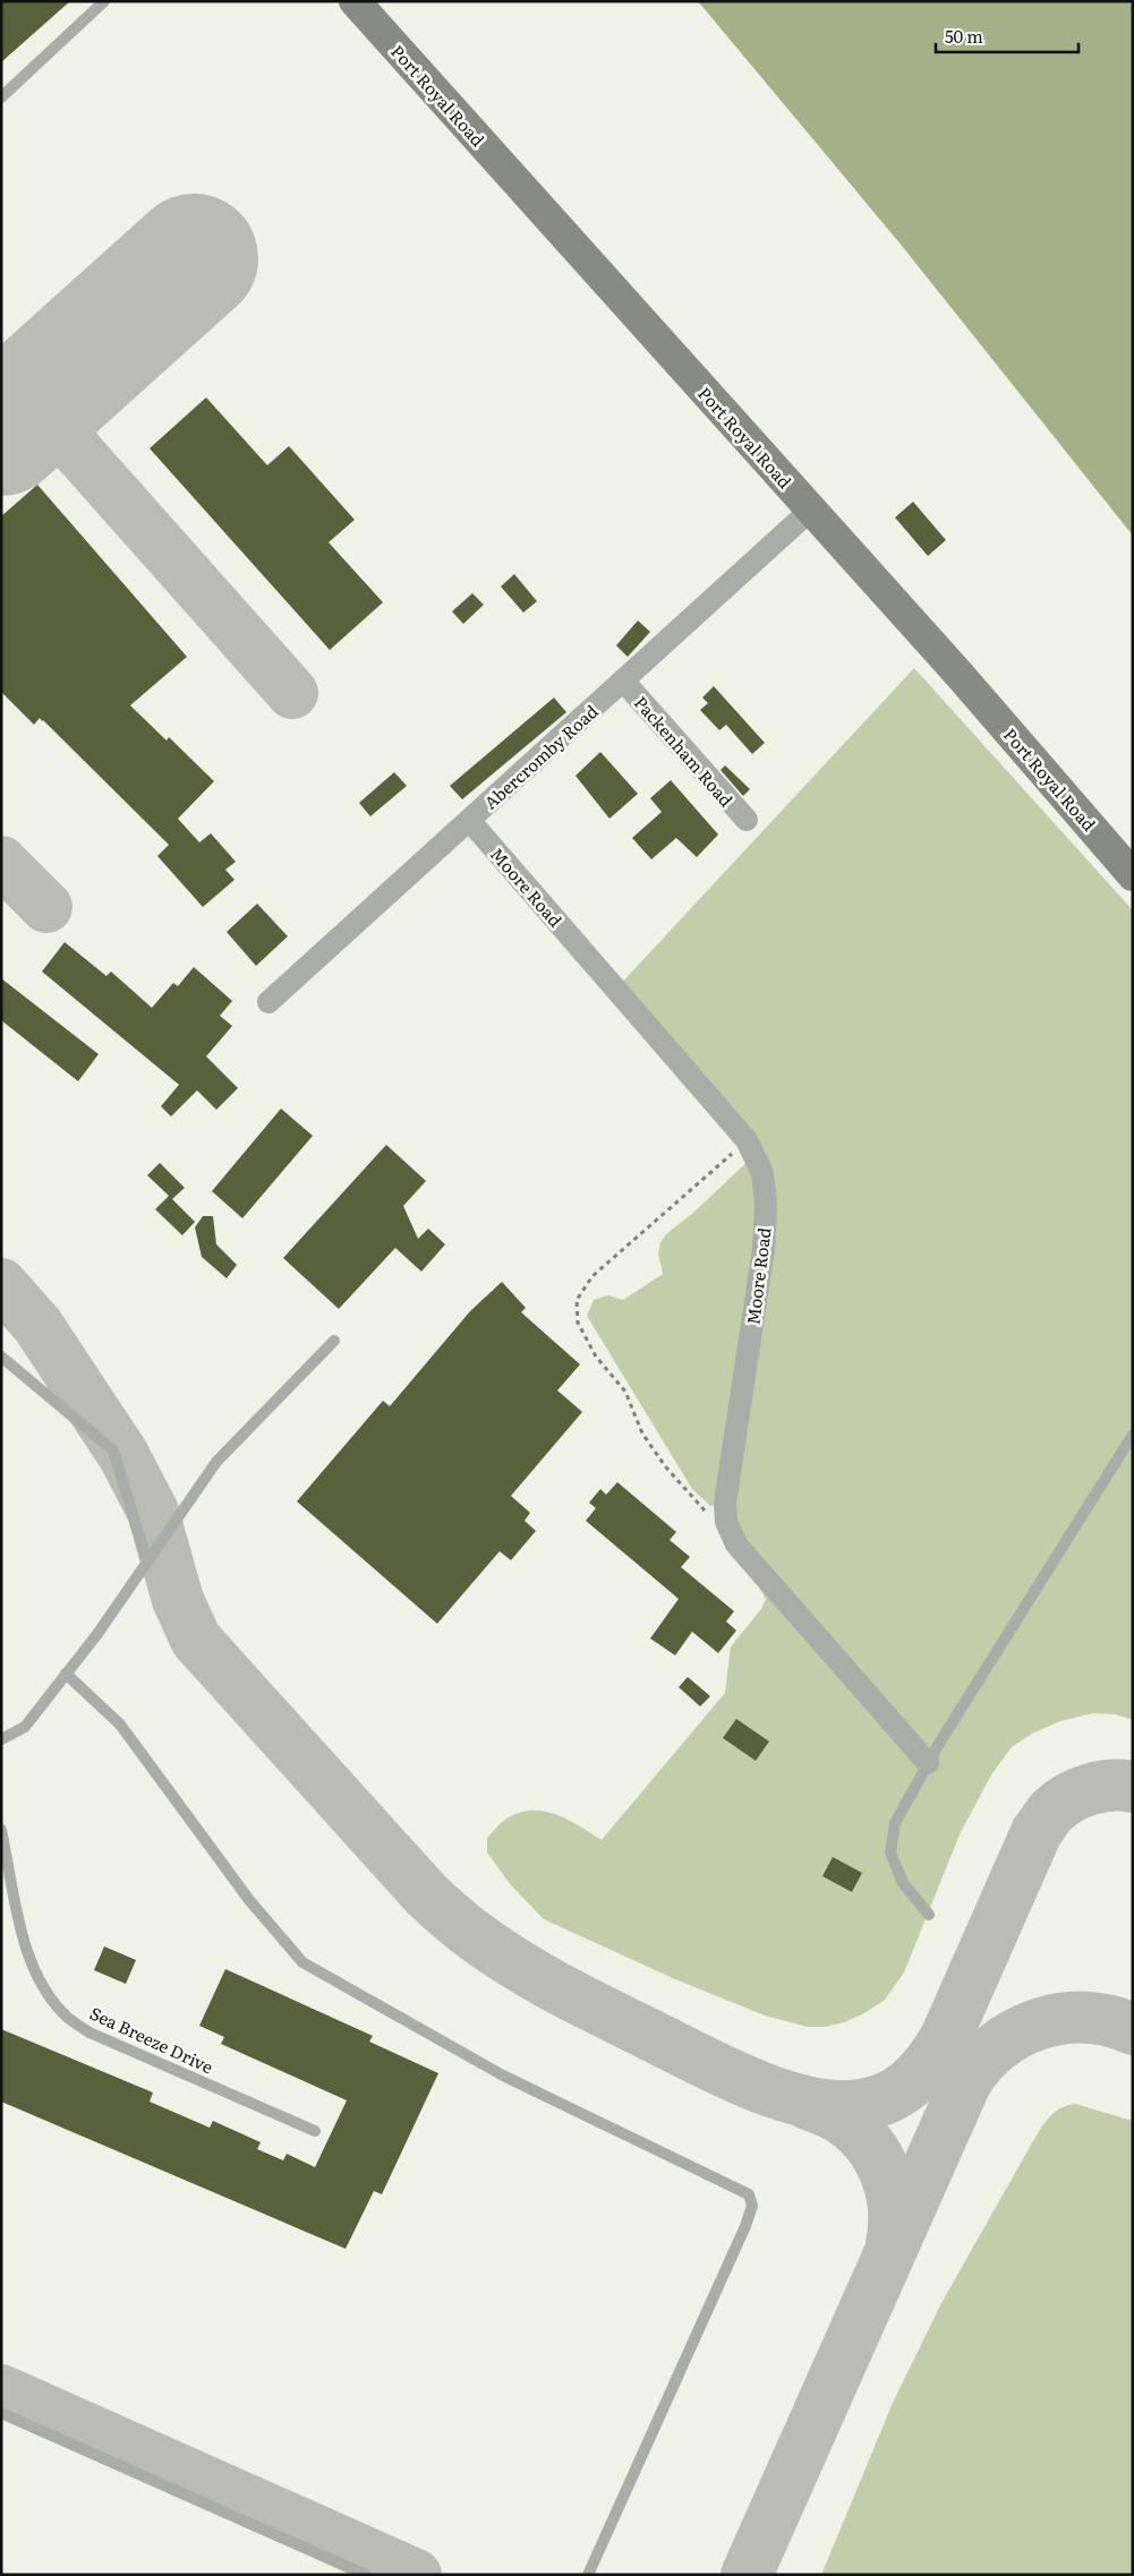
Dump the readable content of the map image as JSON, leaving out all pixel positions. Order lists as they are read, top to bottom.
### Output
{
  "streets": {
    "main road": ["Port Royal Road"],
    "street": ["Packenham Road", "Abercromby Road", "Moore Road"],
    "lane": ["Sea Breeze Drive"]
  },
  "crossings": [
    ["Port Royal Road", "Abercromby Road"],
    ["Packenham Road", "Abercromby Road"],
    ["Abercromby Road", "Moore Road"]
  ],
  "scale_bar": "50 m"
}
